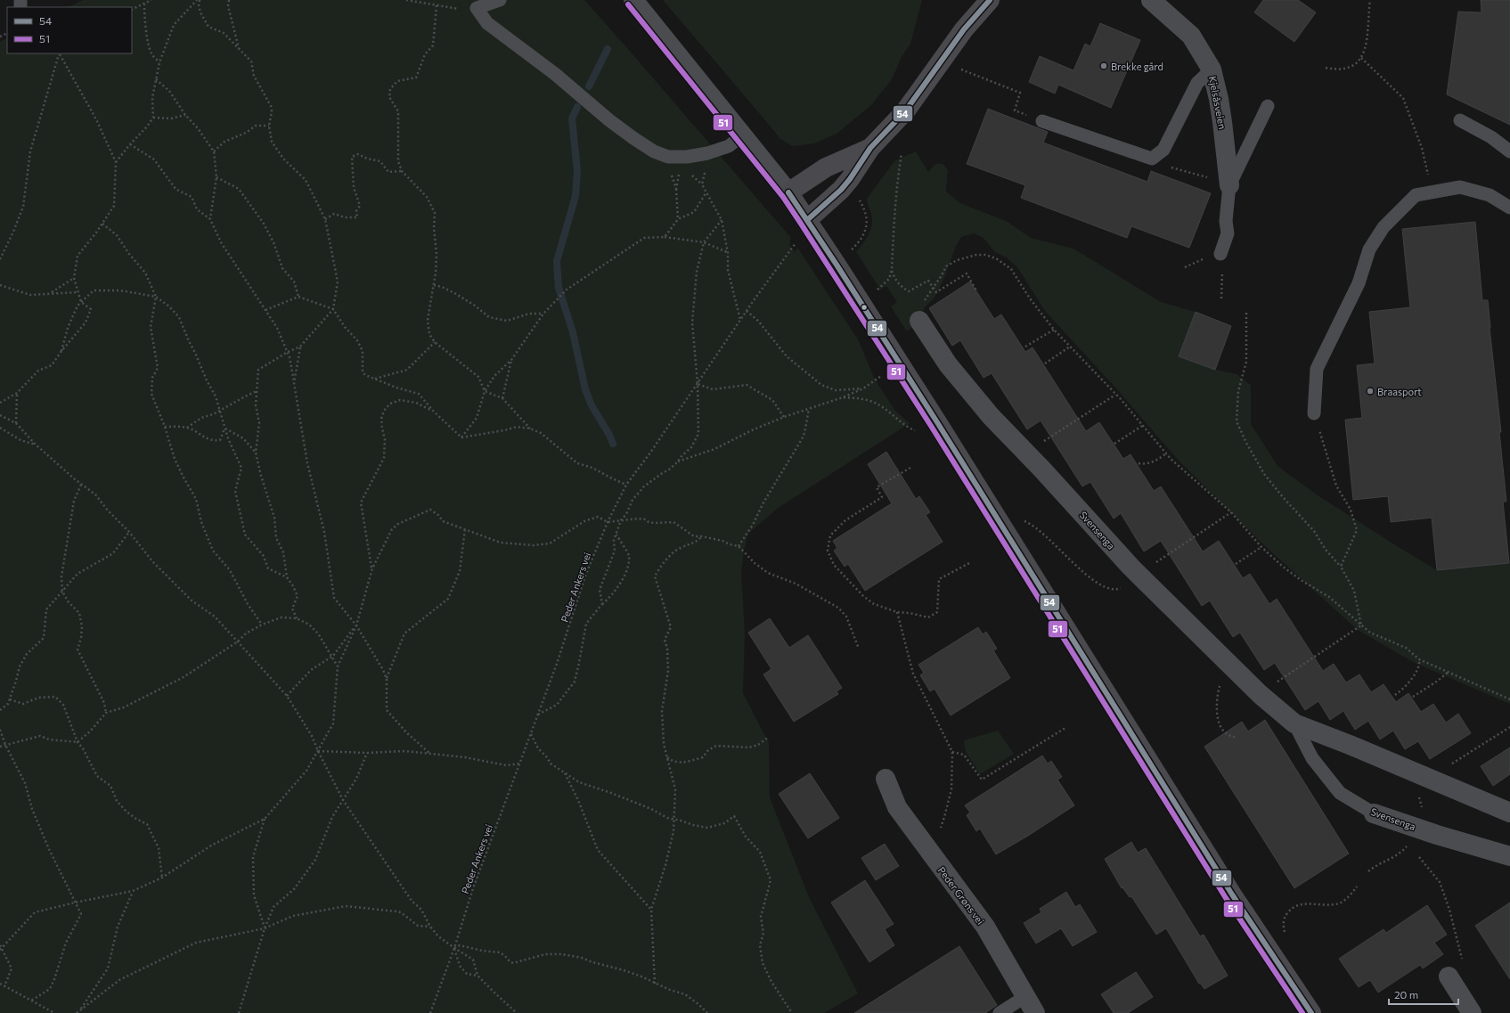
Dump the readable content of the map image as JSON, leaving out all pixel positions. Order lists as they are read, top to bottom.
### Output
{
  "streets": {
    "street": ["Kjelsåsveien", "Svensenga", "Peder Grøns vei"],
    "path": ["Peder Ankers vei"]
  },
  "places": ["Brekke gård", "Braasport"],
  "lines": ["transit line 54", "transit line 51"],
  "legend": ["54", "51"],
  "scale_bar": "20 m"
}
